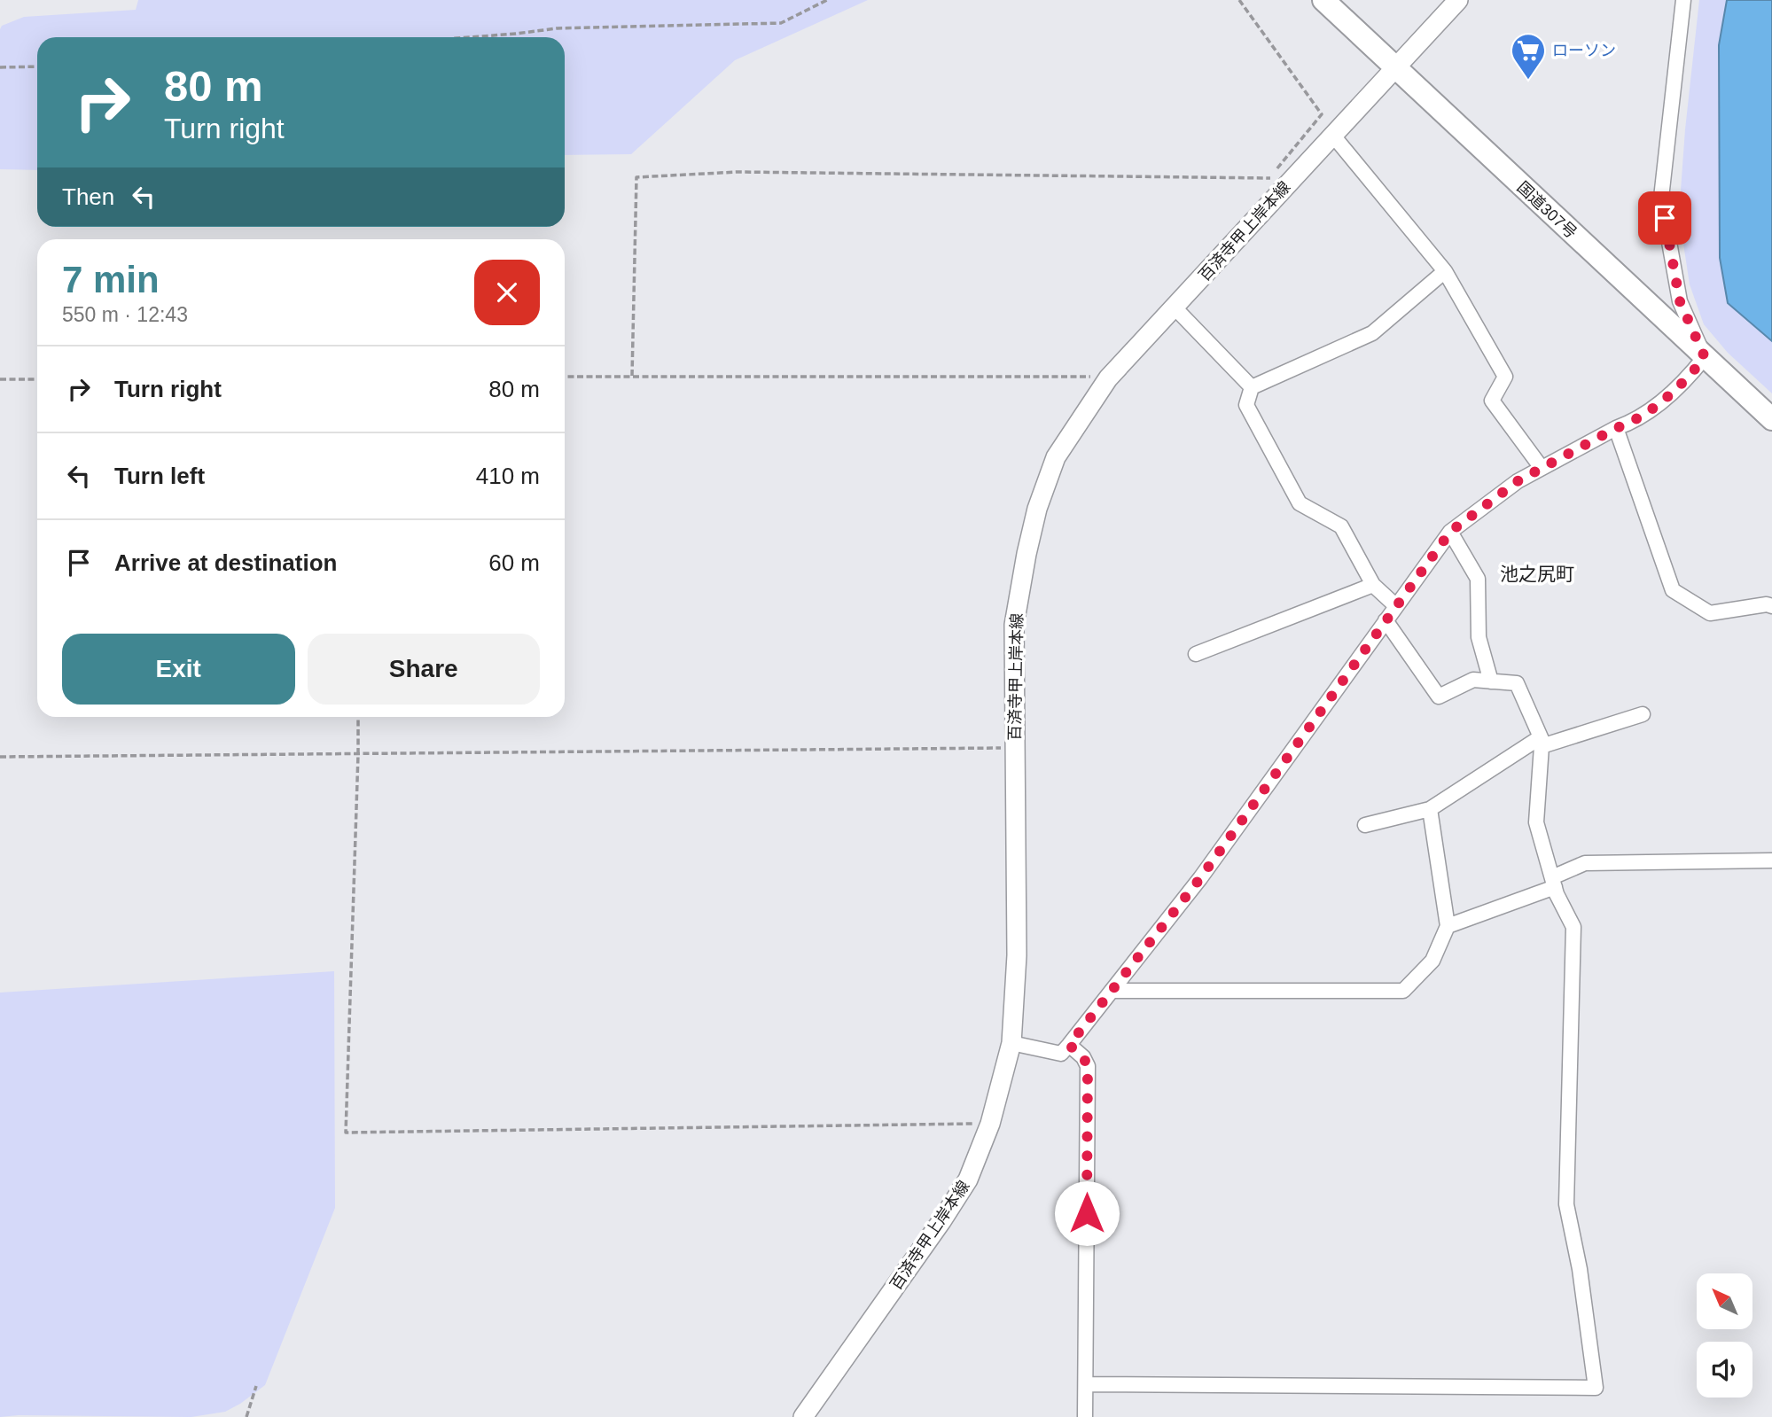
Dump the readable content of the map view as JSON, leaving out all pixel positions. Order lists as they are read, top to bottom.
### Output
{
  "streets": {
    "highway": ["国道307号"],
    "main road": ["百済寺甲上岸本線"]
  },
  "crossings": [
    ["国道307号", "百済寺甲上岸本線"]
  ],
  "districts": ["池之尻町"],
  "places": {
    "supermarket": ["ローソン"]
  },
  "north": "top left",
  "page": {
    "turn": ["80 m", "Turn right"],
    "then": "Then",
    "heading": ["7 min", "550 m · 12:43"],
    "list": [
      {
        "name": "Turn right",
        "value": "80 m"
      },
      {
        "name": "Turn left",
        "value": "410 m"
      },
      {
        "name": "Arrive at destination",
        "value": "60 m"
      }
    ],
    "buttons": ["Exit", "Share"]
  }
}
